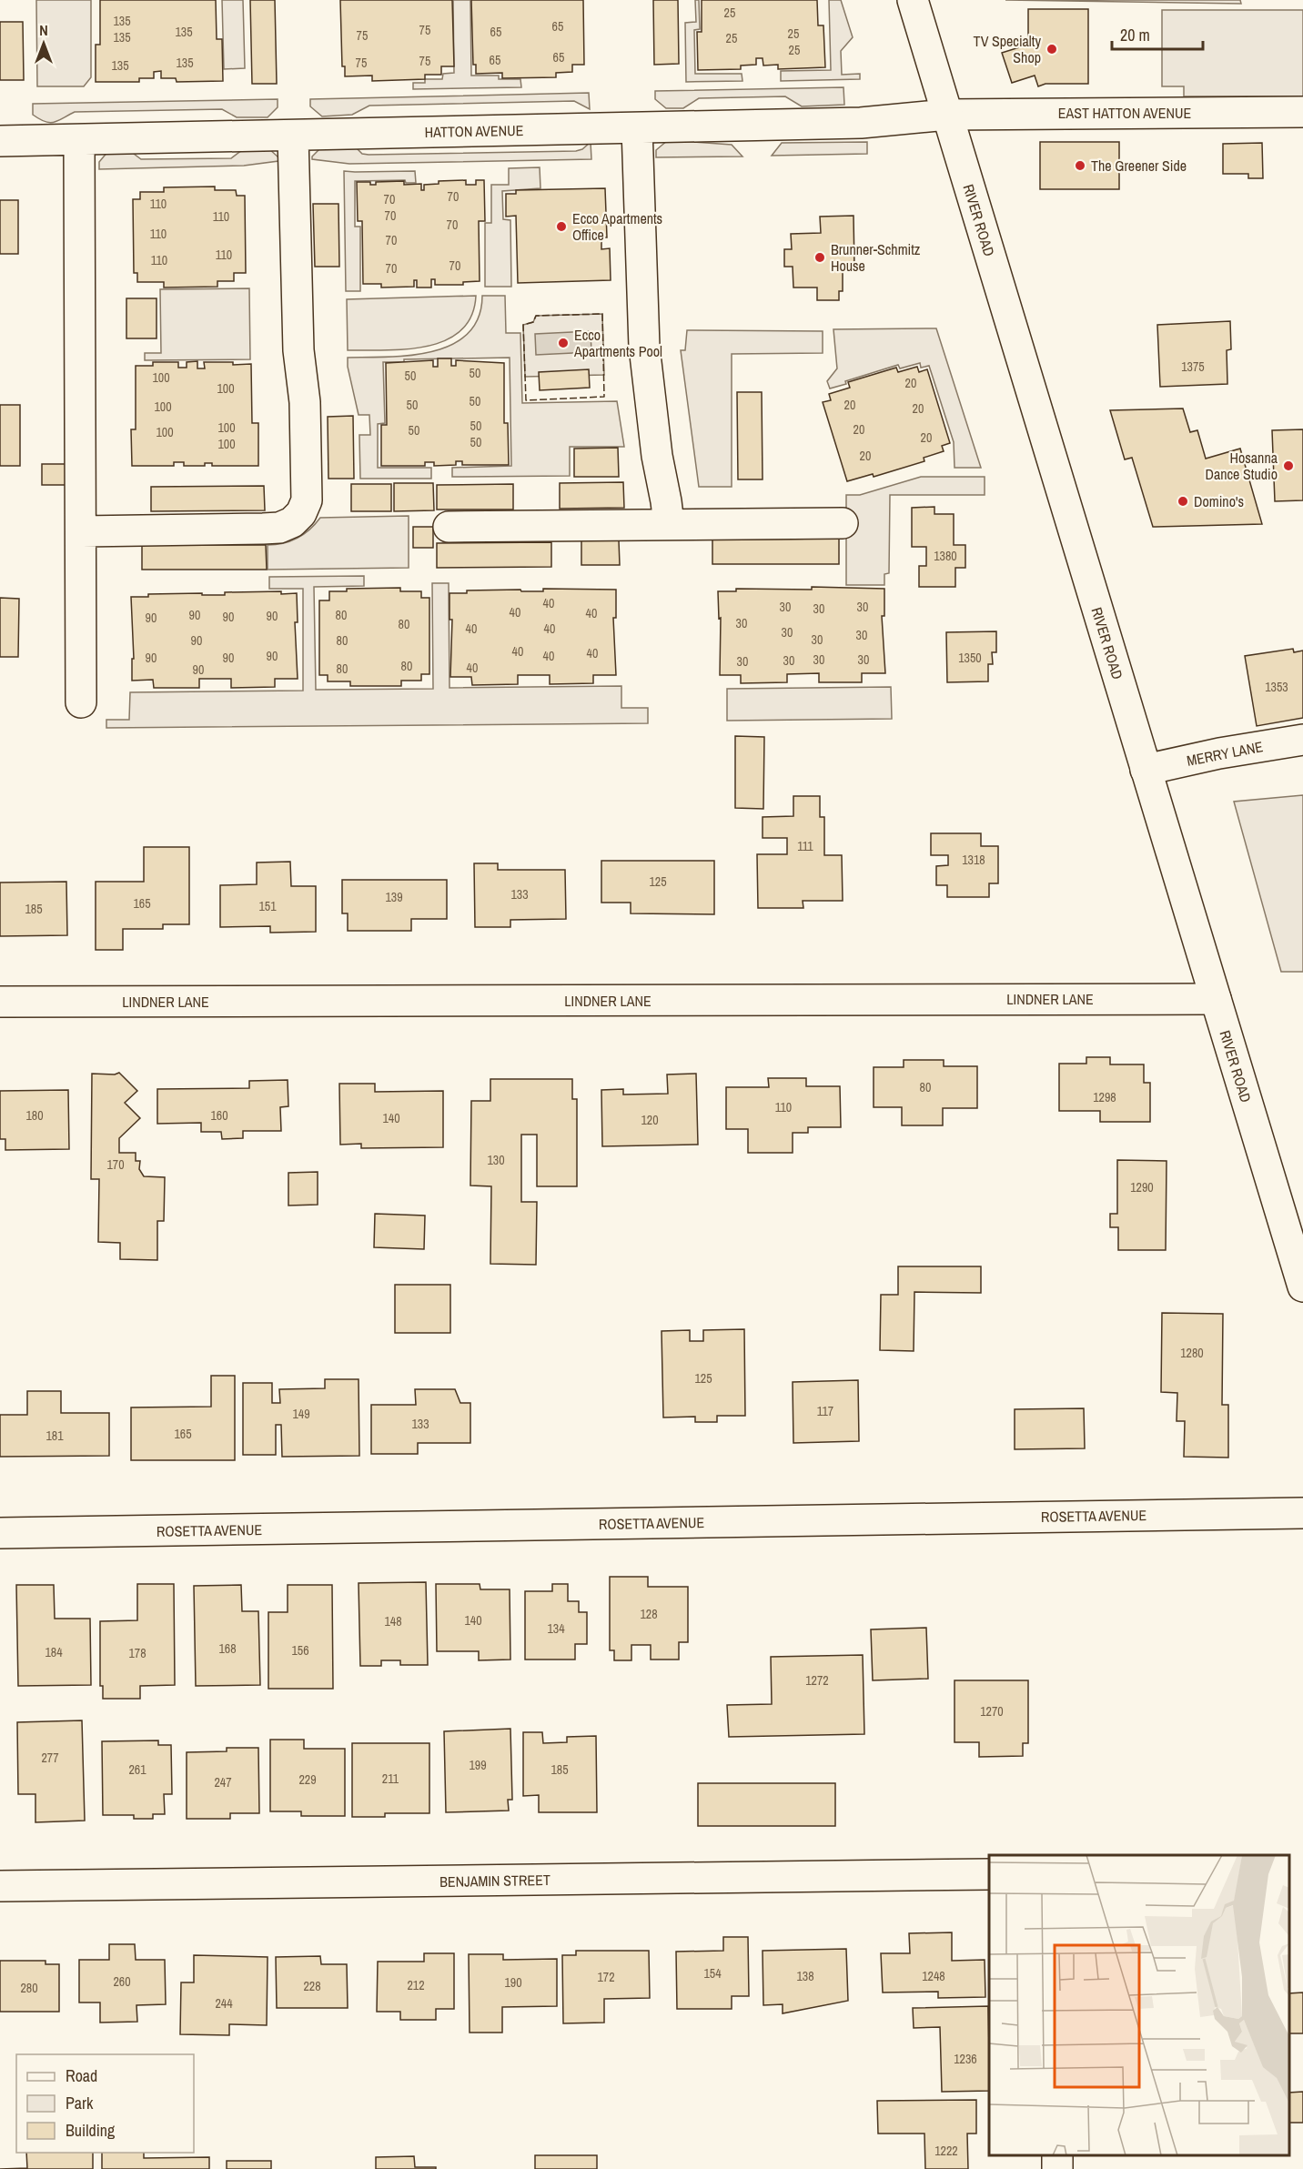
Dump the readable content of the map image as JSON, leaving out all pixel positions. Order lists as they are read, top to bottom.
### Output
{
  "streets": {
    "street": [
      "EAST HATTON AVENUE",
      "HATTON AVENUE",
      "RIVER ROAD",
      "MERRY LANE",
      "LINDNER LANE",
      "ROSETTA AVENUE",
      "BENJAMIN STREET"
    ]
  },
  "crossings": [
    ["EAST HATTON AVENUE", "HATTON AVENUE"],
    ["EAST HATTON AVENUE", "RIVER ROAD"],
    ["HATTON AVENUE", "RIVER ROAD"],
    ["RIVER ROAD", "MERRY LANE"],
    ["RIVER ROAD", "LINDNER LANE"]
  ],
  "places": [
    "TV Specialty Shop",
    "The Greener Side",
    "Ecco Apartments Office",
    "Brunner-Schmitz House",
    "Ecco Apartments Pool",
    "Hosanna Dance Studio",
    "Domino's"
  ],
  "house_numbers": [
    "25",
    "135",
    "65",
    "75",
    "135",
    "65",
    "25",
    "75",
    "135",
    "25",
    "25",
    "65",
    "65",
    "75",
    "135",
    "75",
    "135",
    "70",
    "70",
    "110",
    "70",
    "110",
    "70",
    "110",
    "70",
    "110",
    "110",
    "70",
    "70",
    "1375",
    "50",
    "50",
    "100",
    "20",
    "100",
    "50",
    "50",
    "20",
    "100",
    "20",
    "50",
    "100",
    "20",
    "50",
    "100",
    "20",
    "50",
    "100",
    "20",
    "1380",
    "40",
    "30",
    "30",
    "30",
    "40",
    "40",
    "90",
    "80",
    "90",
    "90",
    "90",
    "30",
    "80",
    "40",
    "40",
    "30",
    "30",
    "30",
    "90",
    "80",
    "40",
    "40",
    "90",
    "40",
    "90",
    "90",
    "1350",
    "30",
    "30",
    "30",
    "30",
    "80",
    "40",
    "80",
    "90",
    "1353",
    "111",
    "1318",
    "125",
    "133",
    "139",
    "165",
    "151",
    "185",
    "80",
    "1298",
    "110",
    "180",
    "160",
    "140",
    "120",
    "130",
    "170",
    "1290",
    "1280",
    "125",
    "117",
    "149",
    "133",
    "165",
    "181",
    "128",
    "140",
    "148",
    "134",
    "168",
    "156",
    "184",
    "178",
    "1272",
    "1270",
    "277",
    "199",
    "261",
    "185",
    "211",
    "229",
    "247",
    "154",
    "138",
    "1248",
    "172",
    "260",
    "190",
    "212",
    "228",
    "280",
    "244",
    "1236",
    "1222"
  ],
  "legend": ["Road", "Park", "Building"],
  "scale_bar": "20 m",
  "north": "top"
}
